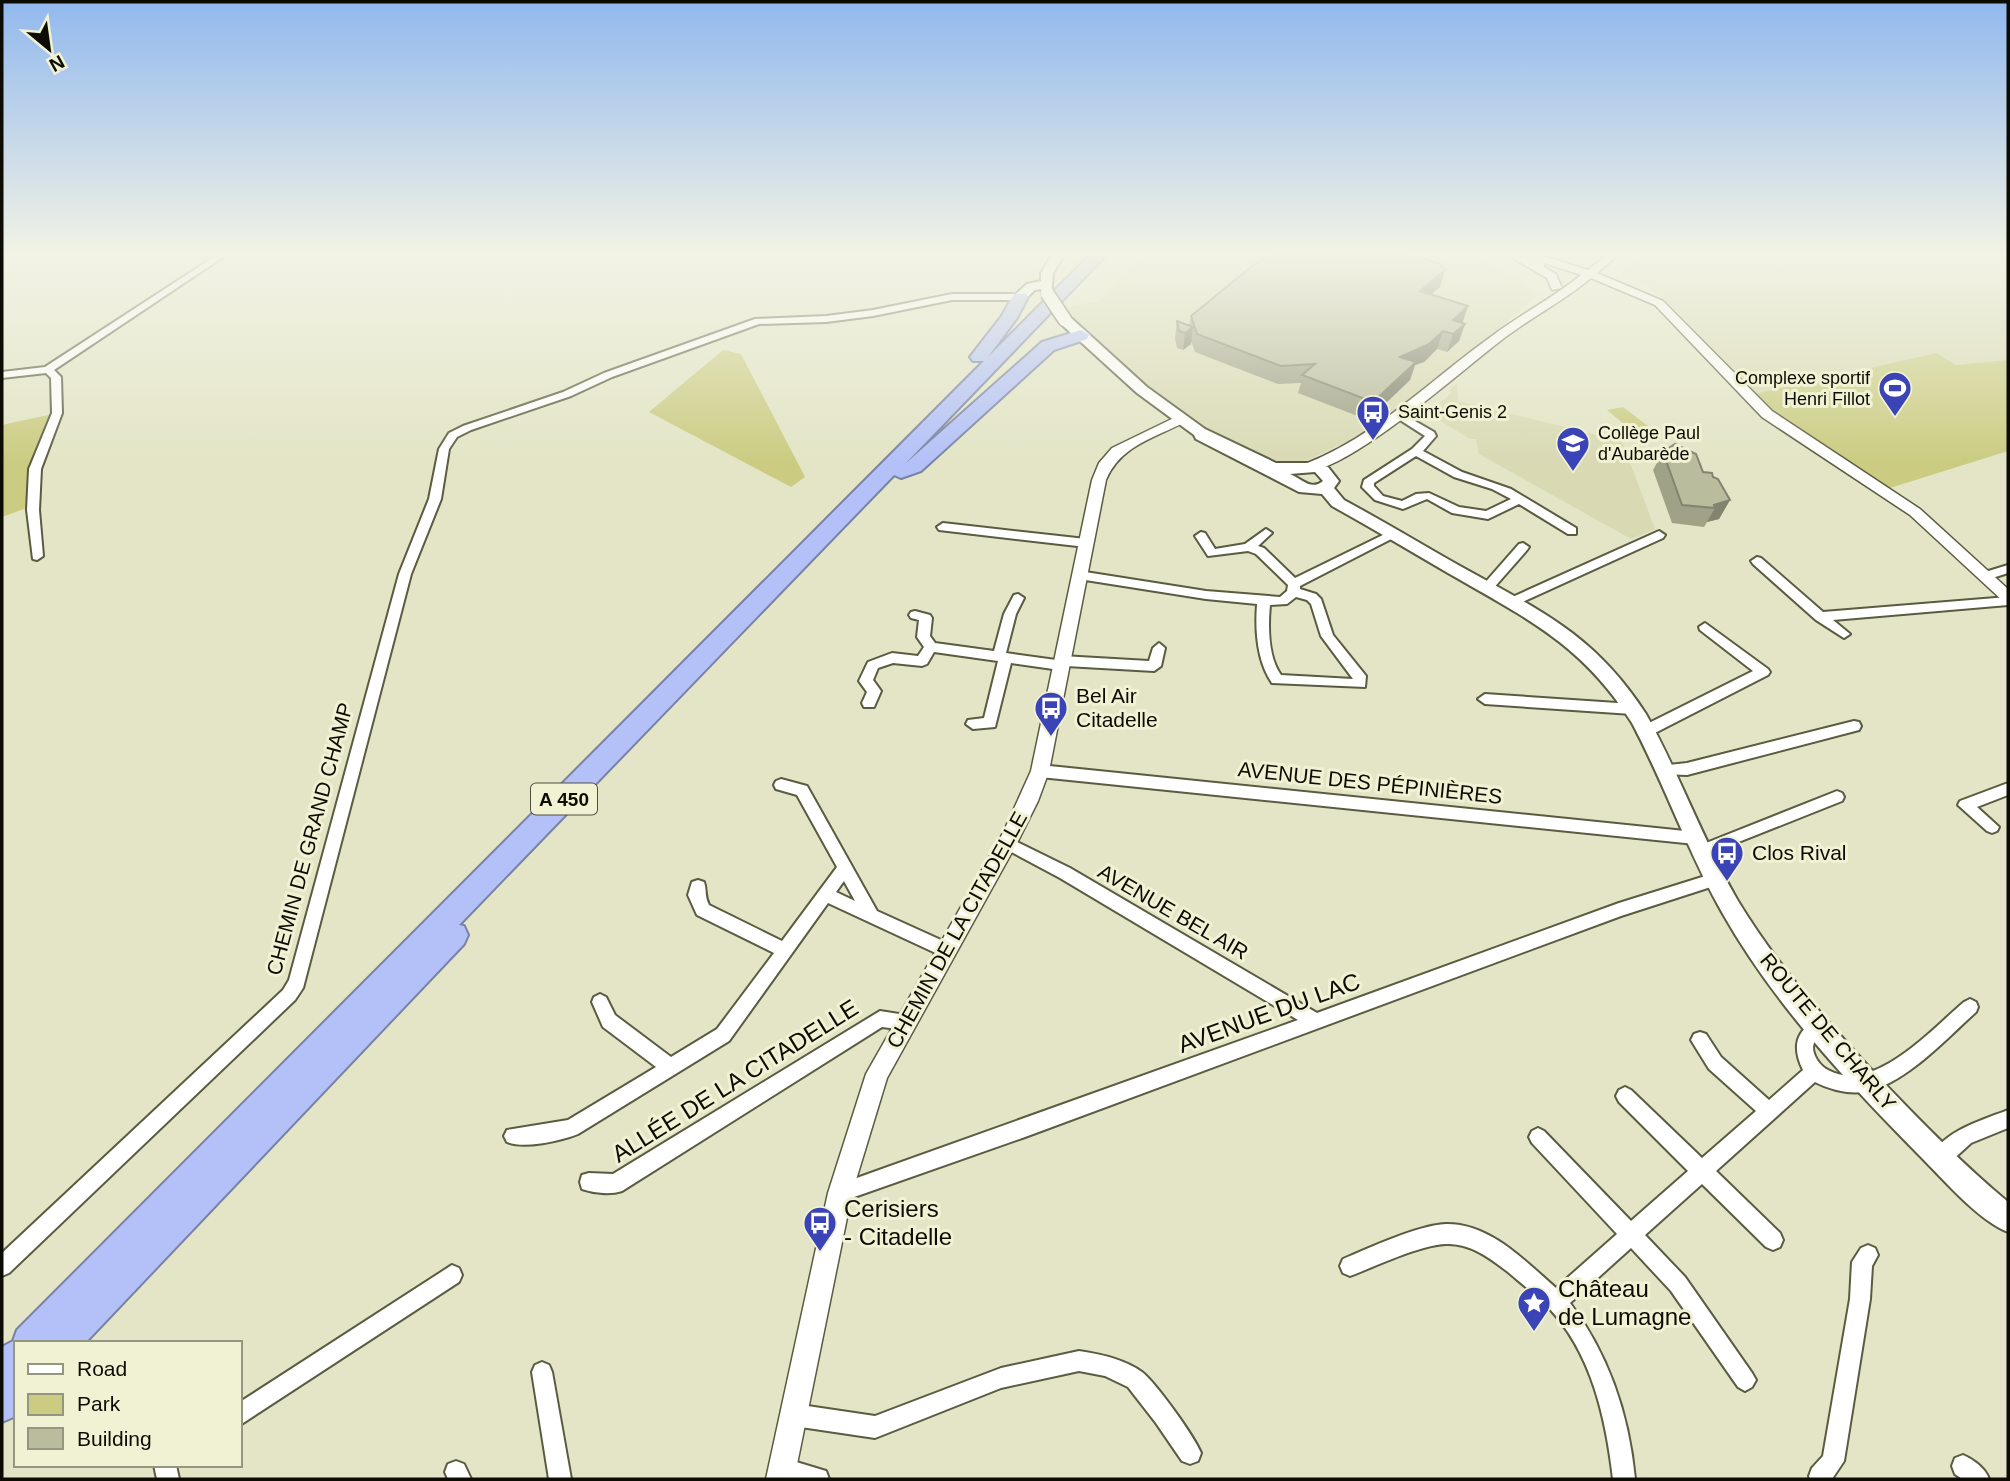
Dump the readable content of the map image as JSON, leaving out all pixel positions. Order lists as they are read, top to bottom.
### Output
{
  "streets": {
    "highway": ["A 450"],
    "main road": ["ROUTE DE CHARLY"],
    "street": [
      "AVENUE DES PÉPINIÈRES",
      "CHEMIN DE GRAND CHAMP",
      "AVENUE BEL AIR",
      "CHEMIN DE LA CITADELLE",
      "AVENUE DU LAC",
      "ALLÉE DE LA CITADELLE"
    ]
  },
  "crossings": [
    ["AVENUE DES PÉPINIÈRES", "CHEMIN DE LA CITADELLE"],
    ["AVENUE DES PÉPINIÈRES", "ROUTE DE CHARLY"],
    ["AVENUE BEL AIR", "CHEMIN DE LA CITADELLE"],
    ["AVENUE BEL AIR", "AVENUE DU LAC"],
    ["CHEMIN DE LA CITADELLE", "AVENUE DU LAC"],
    ["CHEMIN DE LA CITADELLE", "ALLÉE DE LA CITADELLE"],
    ["AVENUE DU LAC", "ROUTE DE CHARLY"]
  ],
  "places": {
    "sports": ["Complexe sportif Henri Fillot"],
    "bus stop": [
      "Saint-Genis 2",
      "Bel Air Citadelle",
      "Clos Rival",
      "Cerisiers - Citadelle"
    ],
    "school or university": ["Collège Paul d'Aubarède"],
    "place": ["Château de Lumagne"]
  },
  "legend": ["Road", "Park", "Building"],
  "north": "bottom right"
}
